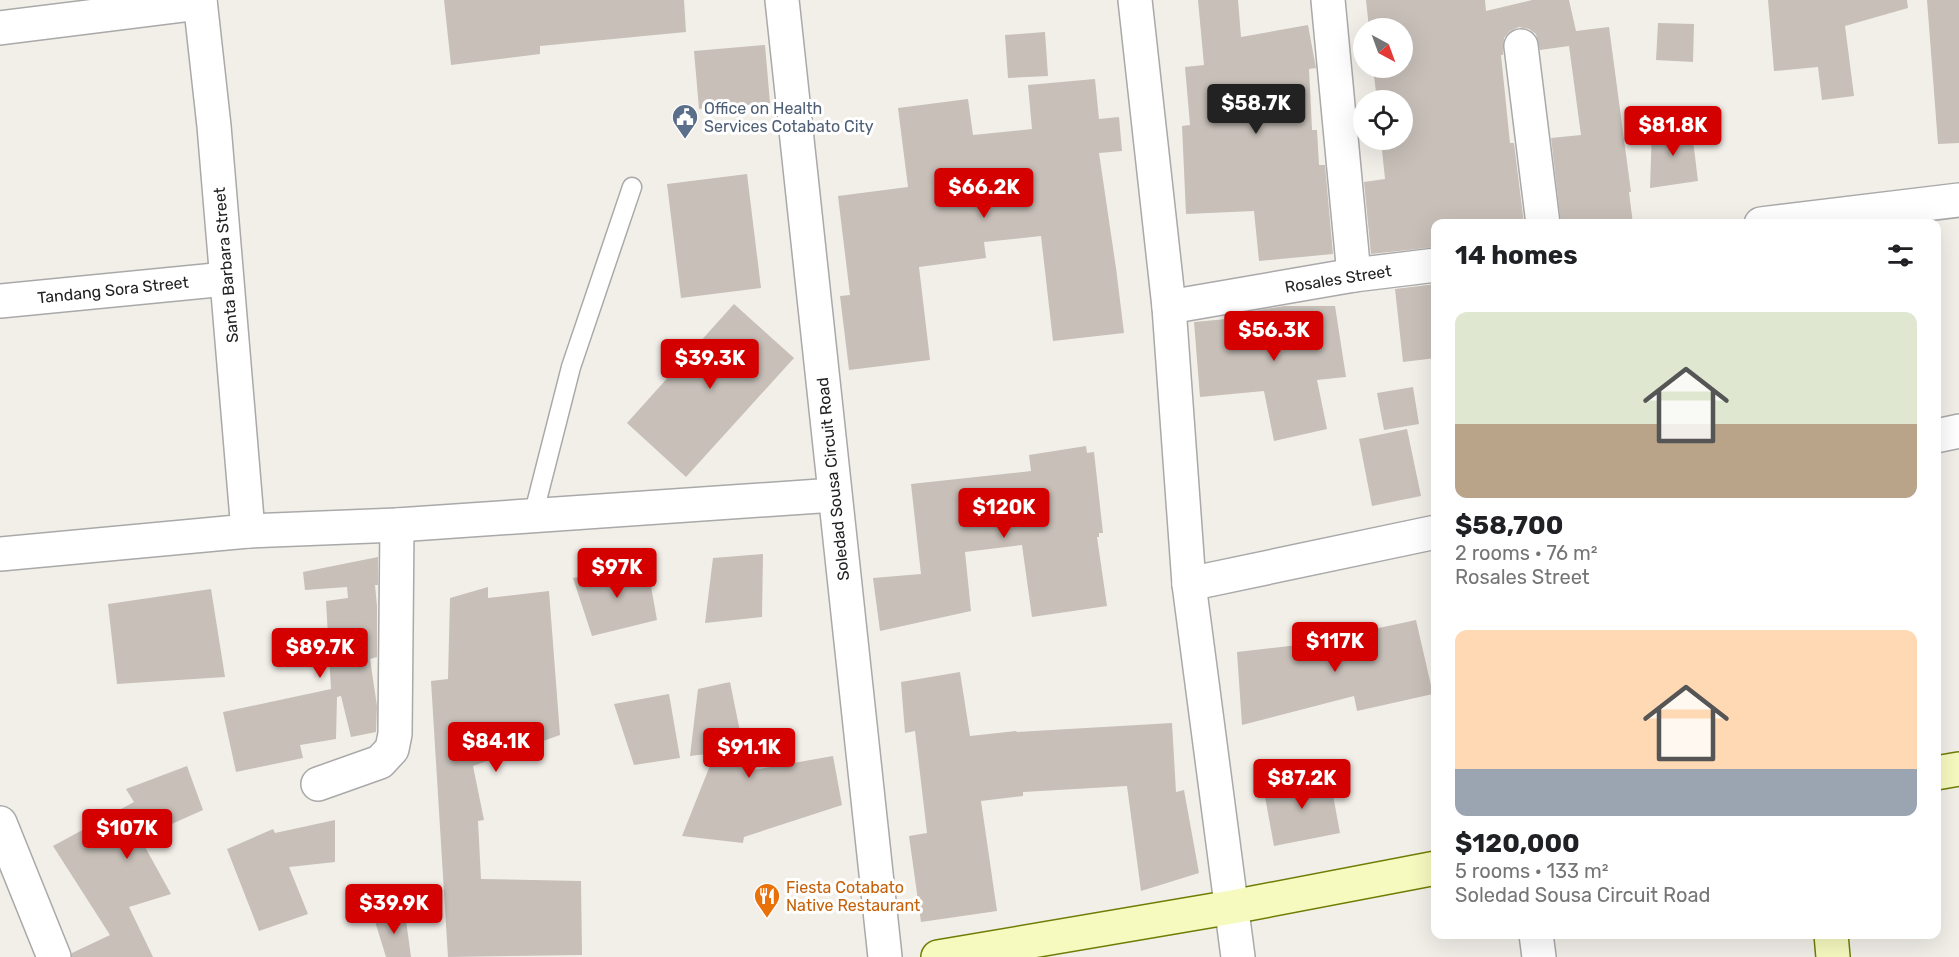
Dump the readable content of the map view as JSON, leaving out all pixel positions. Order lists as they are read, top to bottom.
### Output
{
  "streets": {
    "street": [
      "Santa Barbara Street",
      "Rosales Street",
      "Tandang Sora Street",
      "Soledad Sousa Circuit Road"
    ]
  },
  "crossings": [
    ["Santa Barbara Street", "Tandang Sora Street"]
  ],
  "places": {
    "public building": ["Office on Health Services Cotabato City"],
    "restaurant": ["Fiesta Cotabato Native Restaurant"]
  },
  "north": "bottom right",
  "page": {
    "price": [
      "$58.7K",
      "$81.8K",
      "$66.2K",
      "$56.3K",
      "$39.3K",
      "$120K",
      "$97K",
      "$117K",
      "$89.7K",
      "$84.1K",
      "$91.1K",
      "$87.2K",
      "$107K",
      "$39.9K"
    ],
    "heading": "14 homes",
    "list": [
      {
        "name": "$58,700",
        "note": "2 rooms · 76 m² · Rosales Street"
      },
      {
        "name": "$120,000",
        "note": "5 rooms · 133 m² · Soledad Sousa Circuit Road"
      }
    ]
  }
}
